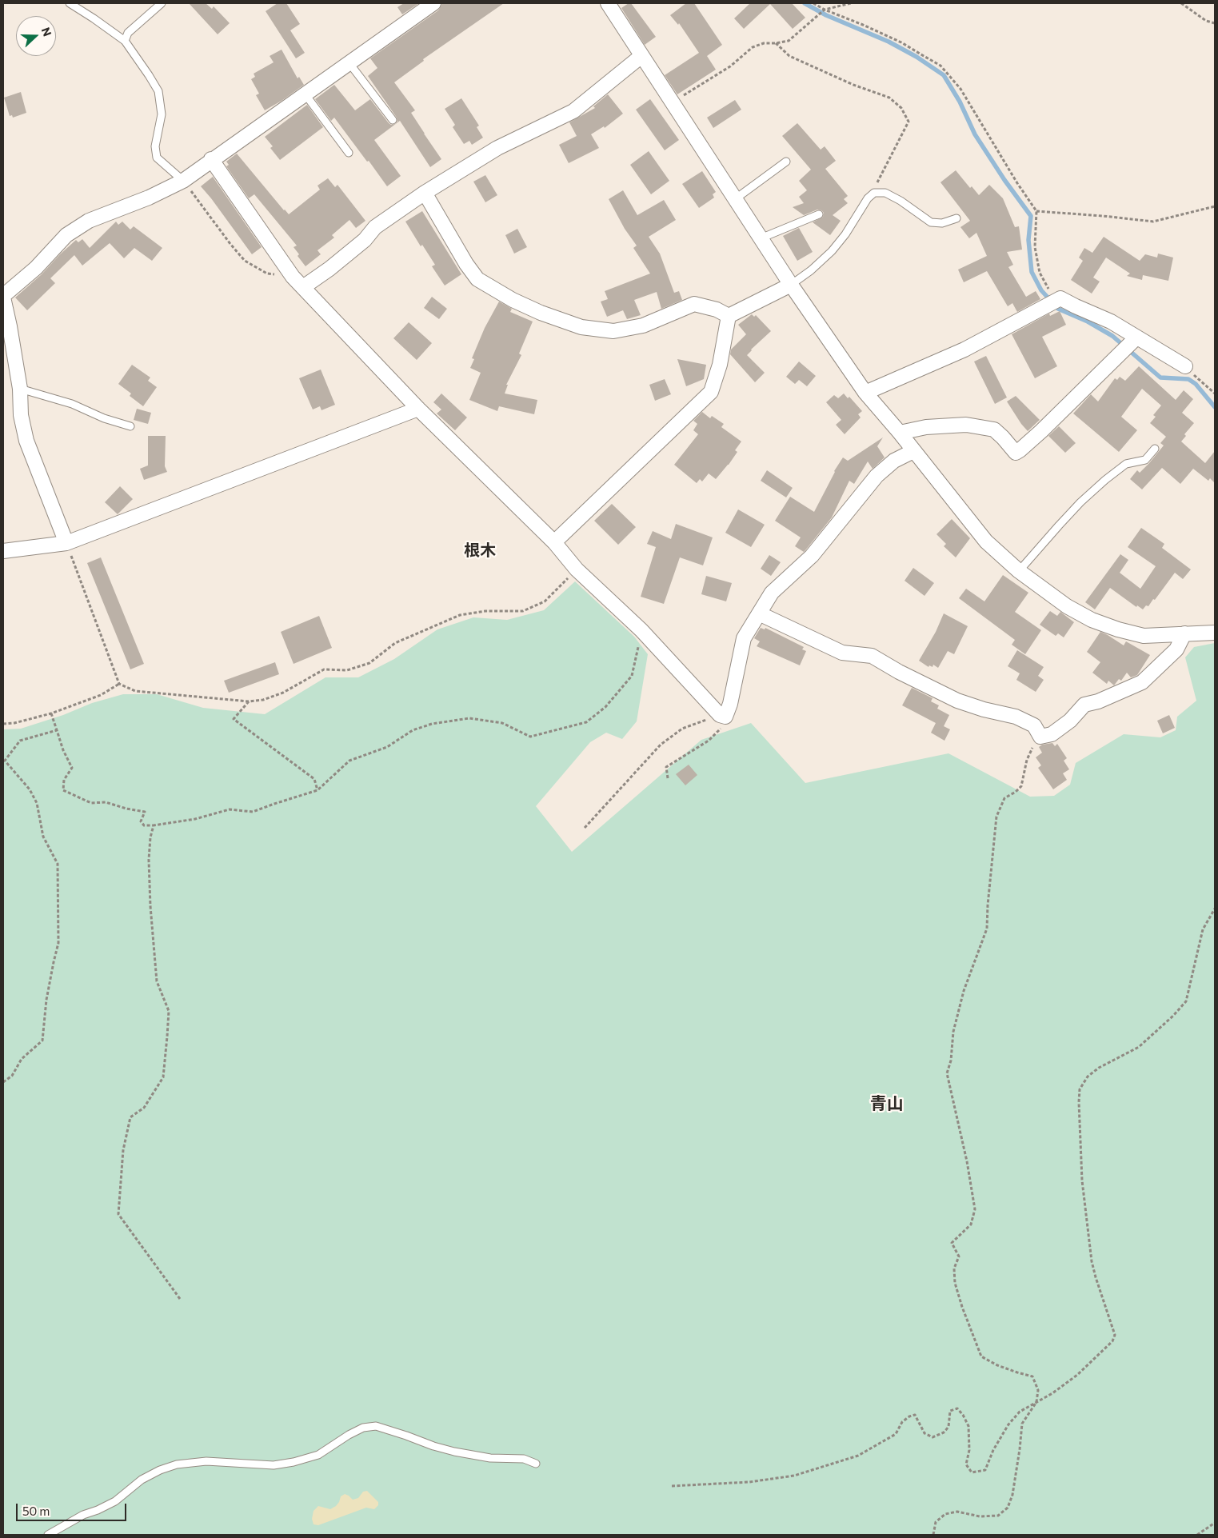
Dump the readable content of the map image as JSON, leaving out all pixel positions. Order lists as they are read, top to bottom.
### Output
{
  "districts": ["根木", "青山"],
  "scale_bar": "50 m",
  "north": "right"
}
